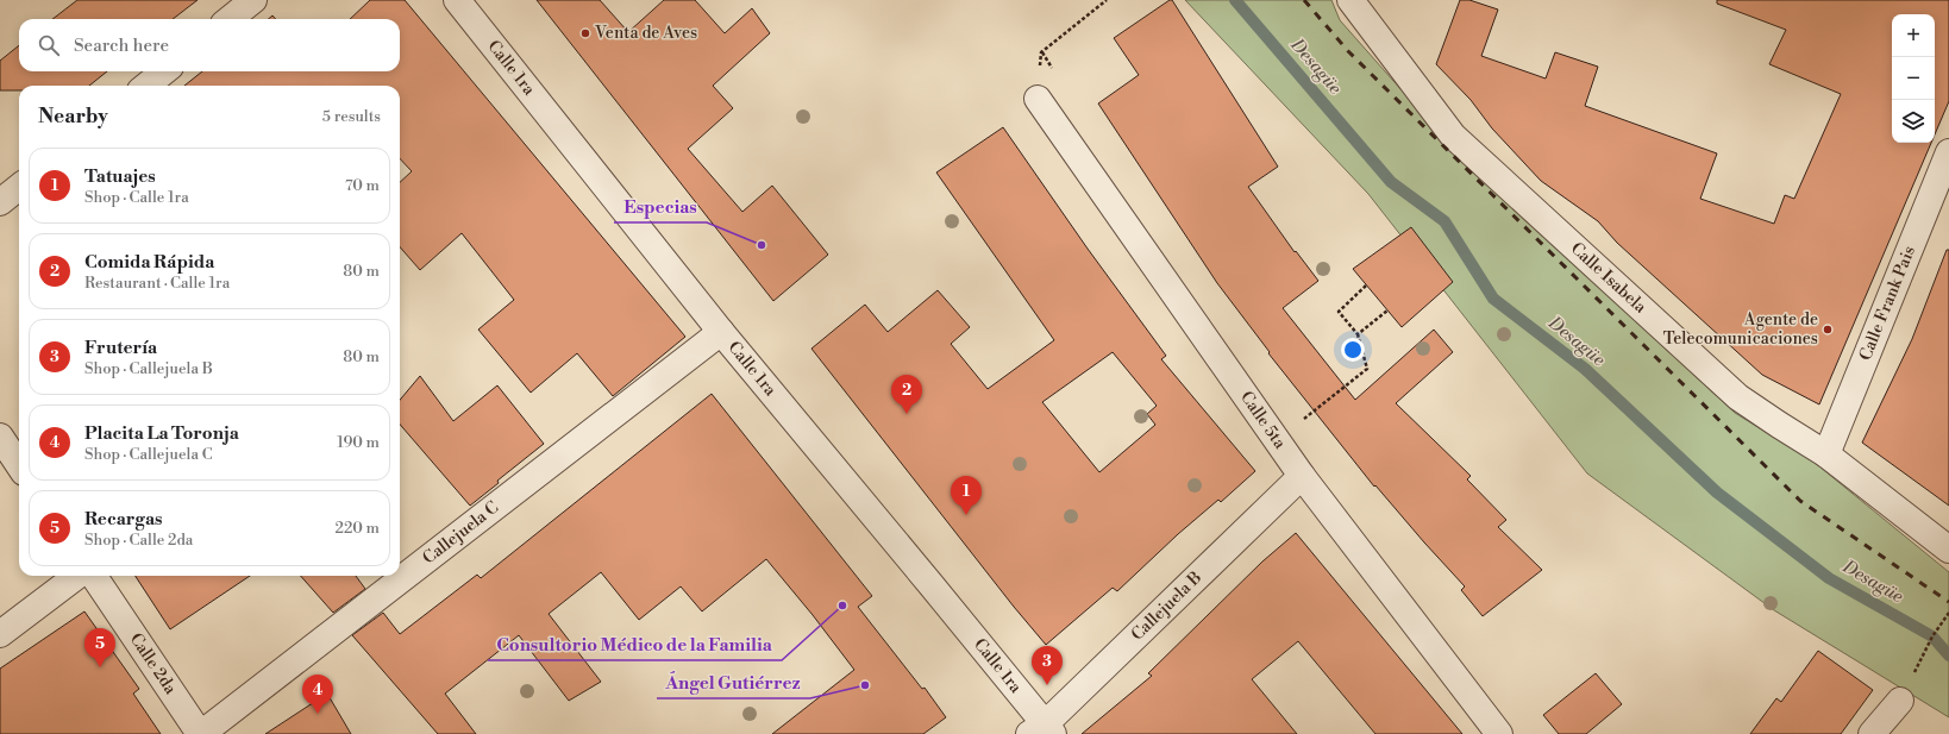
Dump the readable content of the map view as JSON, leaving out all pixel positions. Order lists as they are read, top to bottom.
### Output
{
  "streets": {
    "street": [
      "Calle 1ra",
      "Calle Isabela",
      "Calle Frank Pais",
      "Calle 5ta",
      "Callejuela C",
      "Callejuela B",
      "Calle 2da"
    ]
  },
  "crossings": [
    ["Calle 1ra", "Callejuela C"],
    ["Calle 1ra", "Callejuela B"],
    ["Calle Isabela", "Calle Frank Pais"],
    ["Calle 5ta", "Callejuela B"],
    ["Callejuela C", "Calle 2da"]
  ],
  "water": ["Desagüe"],
  "places": [
    "Venta de Aves",
    "Especias",
    "Agente de Telecomunicaciones",
    "Consultorio Médico de la Familia",
    "Ángel Gutiérrez"
  ],
  "page": {
    "map_buttons": ["+", "−"],
    "search": "Search here",
    "heading": ["Nearby", "5 results"],
    "list": [
      {
        "mark": "1",
        "name": "Tatuajes",
        "note": "Shop · Calle 1ra",
        "value": "70 m"
      },
      {
        "mark": "2",
        "name": "Comida Rápida",
        "note": "Restaurant · Calle 1ra",
        "value": "80 m"
      },
      {
        "mark": "3",
        "name": "Frutería",
        "note": "Shop · Callejuela B",
        "value": "80 m"
      },
      {
        "mark": "4",
        "name": "Placita La Toronja",
        "note": "Shop · Callejuela C",
        "value": "190 m"
      },
      {
        "mark": "5",
        "name": "Recargas",
        "note": "Shop · Calle 2da",
        "value": "220 m"
      }
    ],
    "pins": [
      "2",
      "1",
      "5",
      "3",
      "4"
    ]
  }
}
